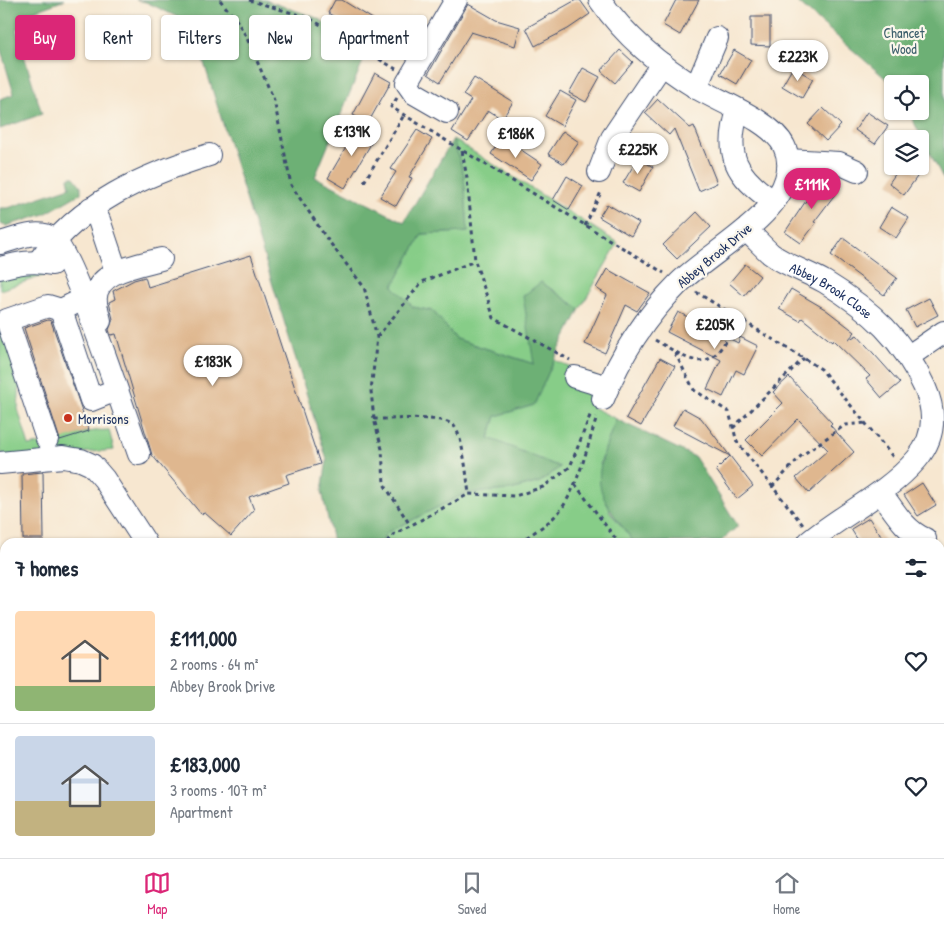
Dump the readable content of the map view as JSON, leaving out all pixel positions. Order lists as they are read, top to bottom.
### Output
{
  "streets": {
    "street": ["Abbey Brook Drive", "Abbey Brook Close"]
  },
  "crossings": [
    ["Abbey Brook Drive", "Abbey Brook Close"]
  ],
  "parks": ["Chancet Wood"],
  "places": ["Morrisons"],
  "page": {
    "chip": [
      "Buy",
      "Rent",
      "Filters",
      "New",
      "Apartment"
    ],
    "price": [
      "£223K",
      "£139K",
      "£186K",
      "£225K",
      "£111K",
      "£205K",
      "£183K"
    ],
    "heading": "7 homes",
    "list": [
      {
        "name": "£111,000",
        "note": "2 rooms · 64 m² · Abbey Brook Drive"
      },
      {
        "name": "£183,000",
        "note": "3 rooms · 107 m² · Apartment"
      }
    ],
    "tabs": ["Map", "Saved", "Home"]
  }
}
